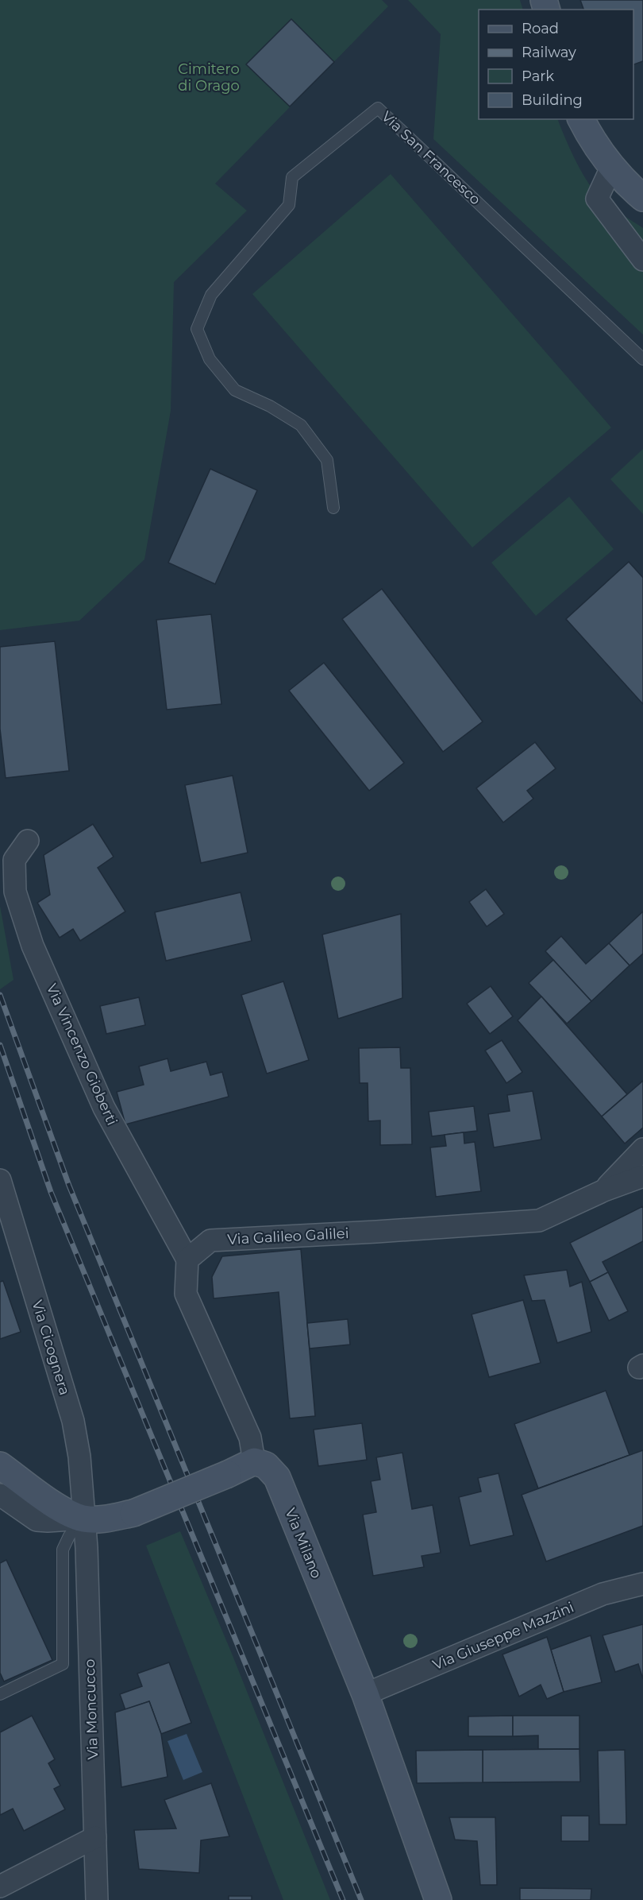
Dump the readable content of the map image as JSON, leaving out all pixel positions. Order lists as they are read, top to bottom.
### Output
{
  "streets": {
    "street": [
      "Via Vincenzo Gioberti",
      "Via Galileo Galilei",
      "Via Cicognera",
      "Via Milano",
      "Via Giuseppe Mazzini",
      "Via Moncucco"
    ],
    "lane": ["Via San Francesco"]
  },
  "crossings": [
    ["Via Vincenzo Gioberti", "Via Galileo Galilei"],
    ["Via Cicognera", "Via Moncucco"],
    ["Via Milano", "Via Giuseppe Mazzini"]
  ],
  "parks": ["Cimitero di Orago"],
  "legend": [
    "Road",
    "Railway",
    "Park",
    "Building"
  ]
}
